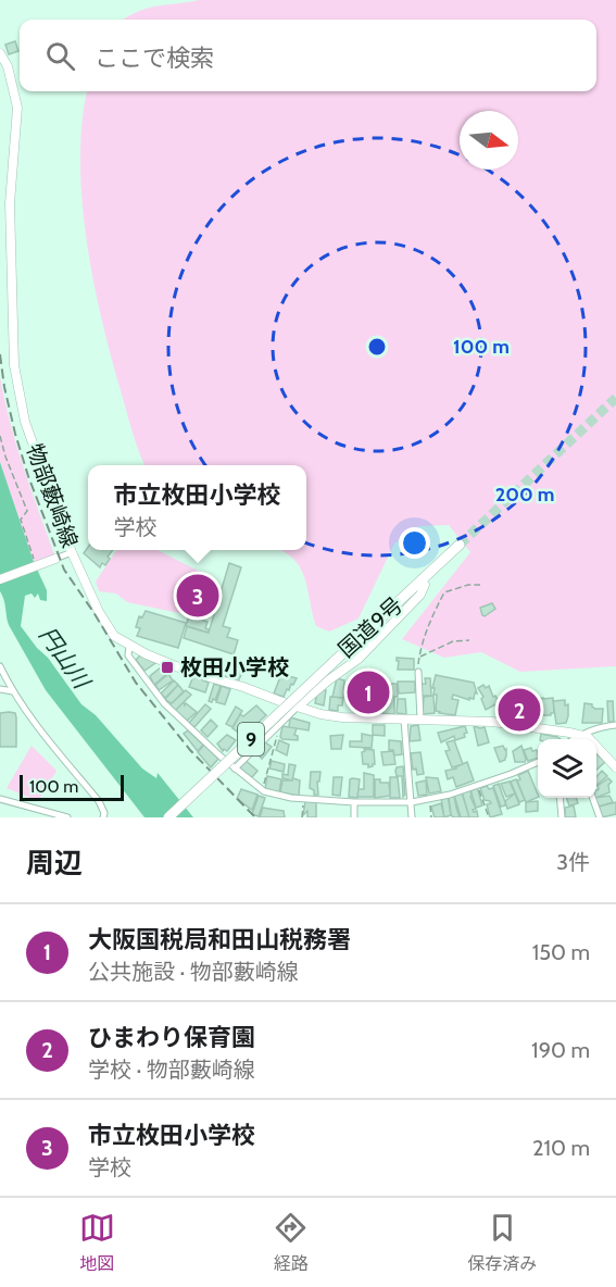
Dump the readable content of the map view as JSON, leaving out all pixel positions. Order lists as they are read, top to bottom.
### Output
{
  "streets": {
    "highway": ["国道9号", "9"],
    "main road": ["物部藪崎線"]
  },
  "water": ["円山川"],
  "places": {
    "transit": ["枚田小学校"]
  },
  "scale_bar": "100 m",
  "north": "right",
  "page": {
    "search": "ここで検索",
    "popup": ["市立枚田小学校", "学校"],
    "pins": ["3", "1", "2"],
    "scale": "100 m",
    "heading": ["周辺", "3件"],
    "list": [
      {
        "mark": "1",
        "name": "大阪国税局和田山税務署",
        "note": "公共施設 · 物部藪崎線",
        "value": "150 m"
      },
      {
        "mark": "2",
        "name": "ひまわり保育園",
        "note": "学校 · 物部藪崎線",
        "value": "190 m"
      },
      {
        "mark": "3",
        "name": "市立枚田小学校",
        "note": "学校",
        "value": "210 m"
      }
    ],
    "nav": ["地図", "経路", "保存済み"]
  },
  "rings": ["100 m", "200 m"]
}
